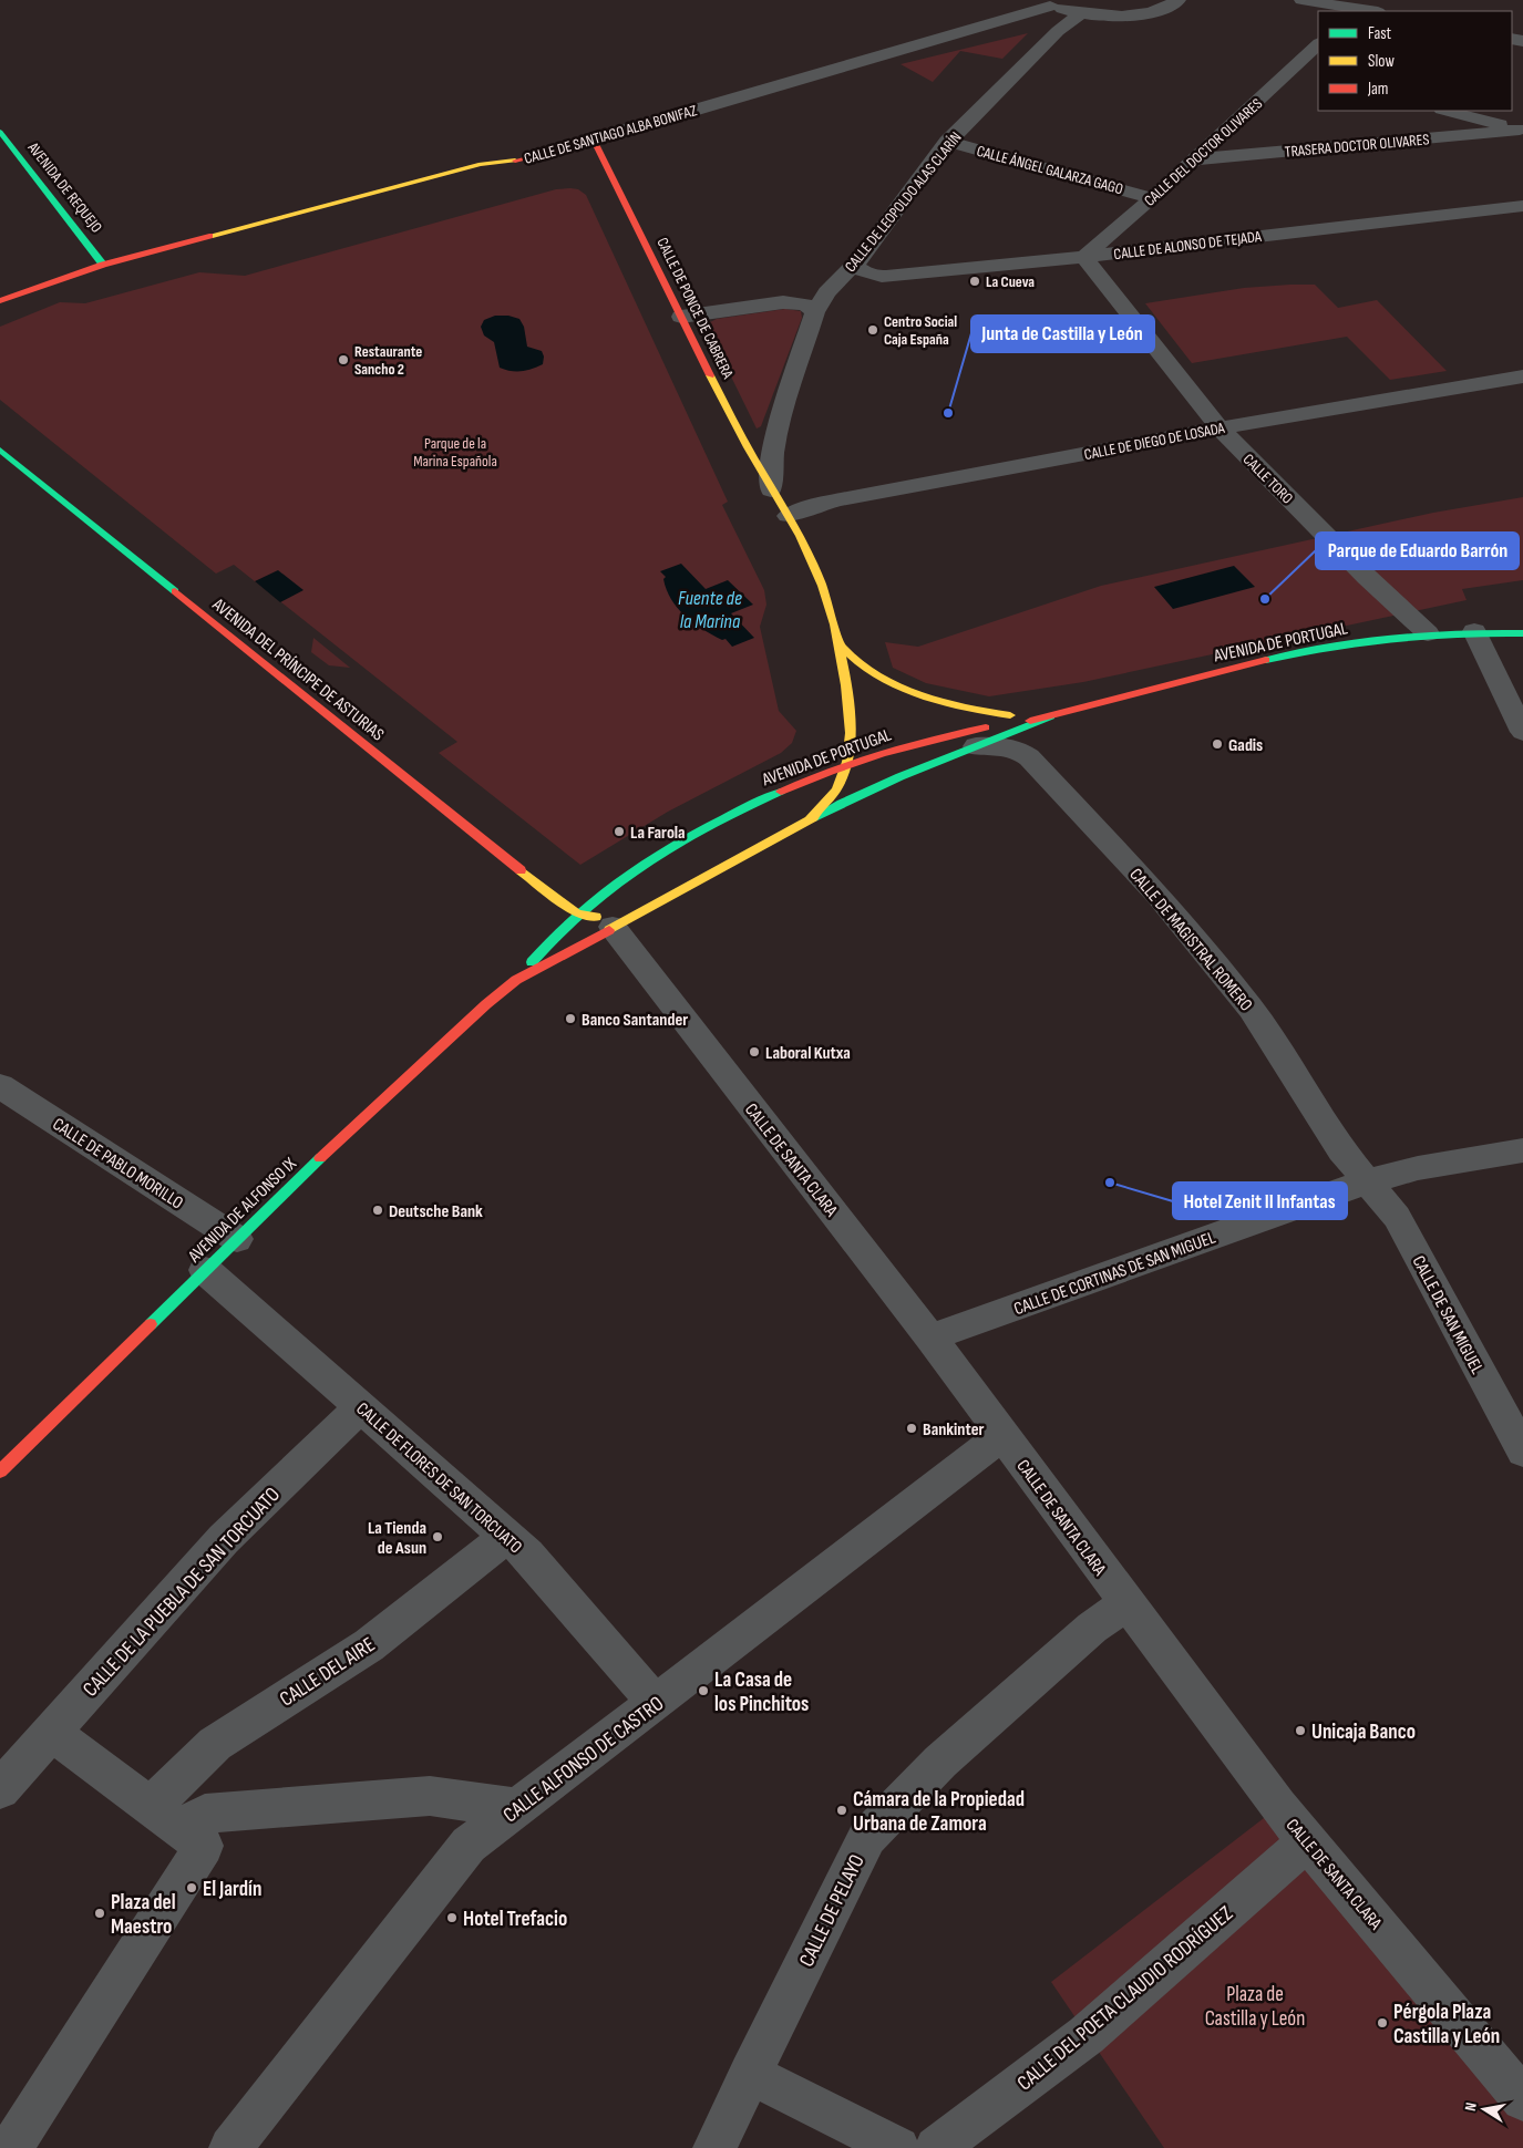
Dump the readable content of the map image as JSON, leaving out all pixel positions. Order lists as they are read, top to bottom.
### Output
{
  "streets": {
    "main road": [
      "CALLE DE SANTIAGO ALBA BONIFAZ",
      "AVENIDA DE REQUEJO",
      "CALLE DE PONCE DE CABRERA",
      "AVENIDA DE PORTUGAL",
      "AVENIDA DEL PRÍNCIPE DE ASTURIAS",
      "AVENIDA DE ALFONSO IX"
    ],
    "street": [
      "TRASERA DOCTOR OLIVARES",
      "CALLE DEL DOCTOR OLIVARES",
      "CALLE ÁNGEL GALARZA GAGO",
      "CALLE DE LEOPOLDO ALAS CLARÍN",
      "CALLE DE ALONSO DE TEJADA",
      "CALLE DE DIEGO DE LOSADA",
      "CALLE TORO",
      "CALLE DE MAGISTRAL ROMERO",
      "CALLE DE SANTA CLARA",
      "CALLE DE PABLO MORILLO",
      "CALLE DE CORTINAS DE SAN MIGUEL",
      "CALLE DE SAN MIGUEL",
      "CALLE DE FLORES DE SAN TORCUATO",
      "CALLE DE LA PUEBLA DE SAN TORCUATO",
      "CALLE DEL AIRE",
      "CALLE ALFONSO DE CASTRO",
      "CALLE DE PELAYO",
      "CALLE DEL POETA CLAUDIO RODRÍGUEZ"
    ]
  },
  "crossings": [
    ["CALLE DE SANTIAGO ALBA BONIFAZ", "AVENIDA DE REQUEJO"],
    ["CALLE DE SANTIAGO ALBA BONIFAZ", "CALLE DE PONCE DE CABRERA"],
    ["TRASERA DOCTOR OLIVARES", "CALLE DEL DOCTOR OLIVARES"],
    ["CALLE DEL DOCTOR OLIVARES", "CALLE ÁNGEL GALARZA GAGO"],
    ["CALLE DEL DOCTOR OLIVARES", "CALLE DE ALONSO DE TEJADA"],
    ["CALLE DEL DOCTOR OLIVARES", "CALLE TORO"],
    ["CALLE ÁNGEL GALARZA GAGO", "CALLE DE LEOPOLDO ALAS CLARÍN"],
    ["CALLE DE LEOPOLDO ALAS CLARÍN", "CALLE DE ALONSO DE TEJADA"],
    ["CALLE DE LEOPOLDO ALAS CLARÍN", "CALLE DE PONCE DE CABRERA"],
    ["CALLE DE ALONSO DE TEJADA", "CALLE TORO"],
    ["CALLE DE DIEGO DE LOSADA", "CALLE TORO"],
    ["CALLE TORO", "AVENIDA DE PORTUGAL"],
    ["AVENIDA DE PORTUGAL", "AVENIDA DEL PRÍNCIPE DE ASTURIAS"],
    ["AVENIDA DE PORTUGAL", "CALLE DE MAGISTRAL ROMERO"],
    ["AVENIDA DE PORTUGAL", "CALLE DE SANTA CLARA"],
    ["AVENIDA DE PORTUGAL", "AVENIDA DE ALFONSO IX"],
    ["AVENIDA DEL PRÍNCIPE DE ASTURIAS", "AVENIDA DE ALFONSO IX"],
    ["CALLE DE MAGISTRAL ROMERO", "CALLE DE CORTINAS DE SAN MIGUEL"],
    ["CALLE DE MAGISTRAL ROMERO", "CALLE DE SAN MIGUEL"],
    ["CALLE DE SANTA CLARA", "AVENIDA DE ALFONSO IX"],
    ["CALLE DE SANTA CLARA", "CALLE DE CORTINAS DE SAN MIGUEL"],
    ["CALLE DE SANTA CLARA", "CALLE ALFONSO DE CASTRO"],
    ["CALLE DE SANTA CLARA", "CALLE DE PELAYO"],
    ["CALLE DE SANTA CLARA", "CALLE DEL POETA CLAUDIO RODRÍGUEZ"],
    ["CALLE DE PABLO MORILLO", "AVENIDA DE ALFONSO IX"],
    ["AVENIDA DE ALFONSO IX", "CALLE DE FLORES DE SAN TORCUATO"],
    ["CALLE DE CORTINAS DE SAN MIGUEL", "CALLE DE SAN MIGUEL"],
    ["CALLE DE FLORES DE SAN TORCUATO", "CALLE DE LA PUEBLA DE SAN TORCUATO"],
    ["CALLE DE FLORES DE SAN TORCUATO", "CALLE DEL AIRE"],
    ["CALLE DE FLORES DE SAN TORCUATO", "CALLE ALFONSO DE CASTRO"]
  ],
  "water": ["Fuente de la Marina"],
  "parks": ["Parque de la Marina Española", "Plaza de Castilla y León"],
  "places": [
    "La Cueva",
    "Centro Social Caja España",
    "Restaurante Sancho 2",
    "Junta de Castilla y León",
    "Parque de Eduardo Barrón",
    "Gadis",
    "La Farola",
    "Banco Santander",
    "Laboral Kutxa",
    "Hotel Zenit II Infantas",
    "Deutsche Bank",
    "Bankinter",
    "La Tienda de Asun",
    "La Casa de los Pinchitos",
    "Unicaja Banco",
    "Cámara de la Propiedad Urbana de Zamora",
    "El Jardín",
    "Plaza del Maestro",
    "Hotel Trefacio",
    "Pérgola Plaza Castilla y León"
  ],
  "legend": ["Fast", "Slow", "Jam"],
  "north": "left"
}
